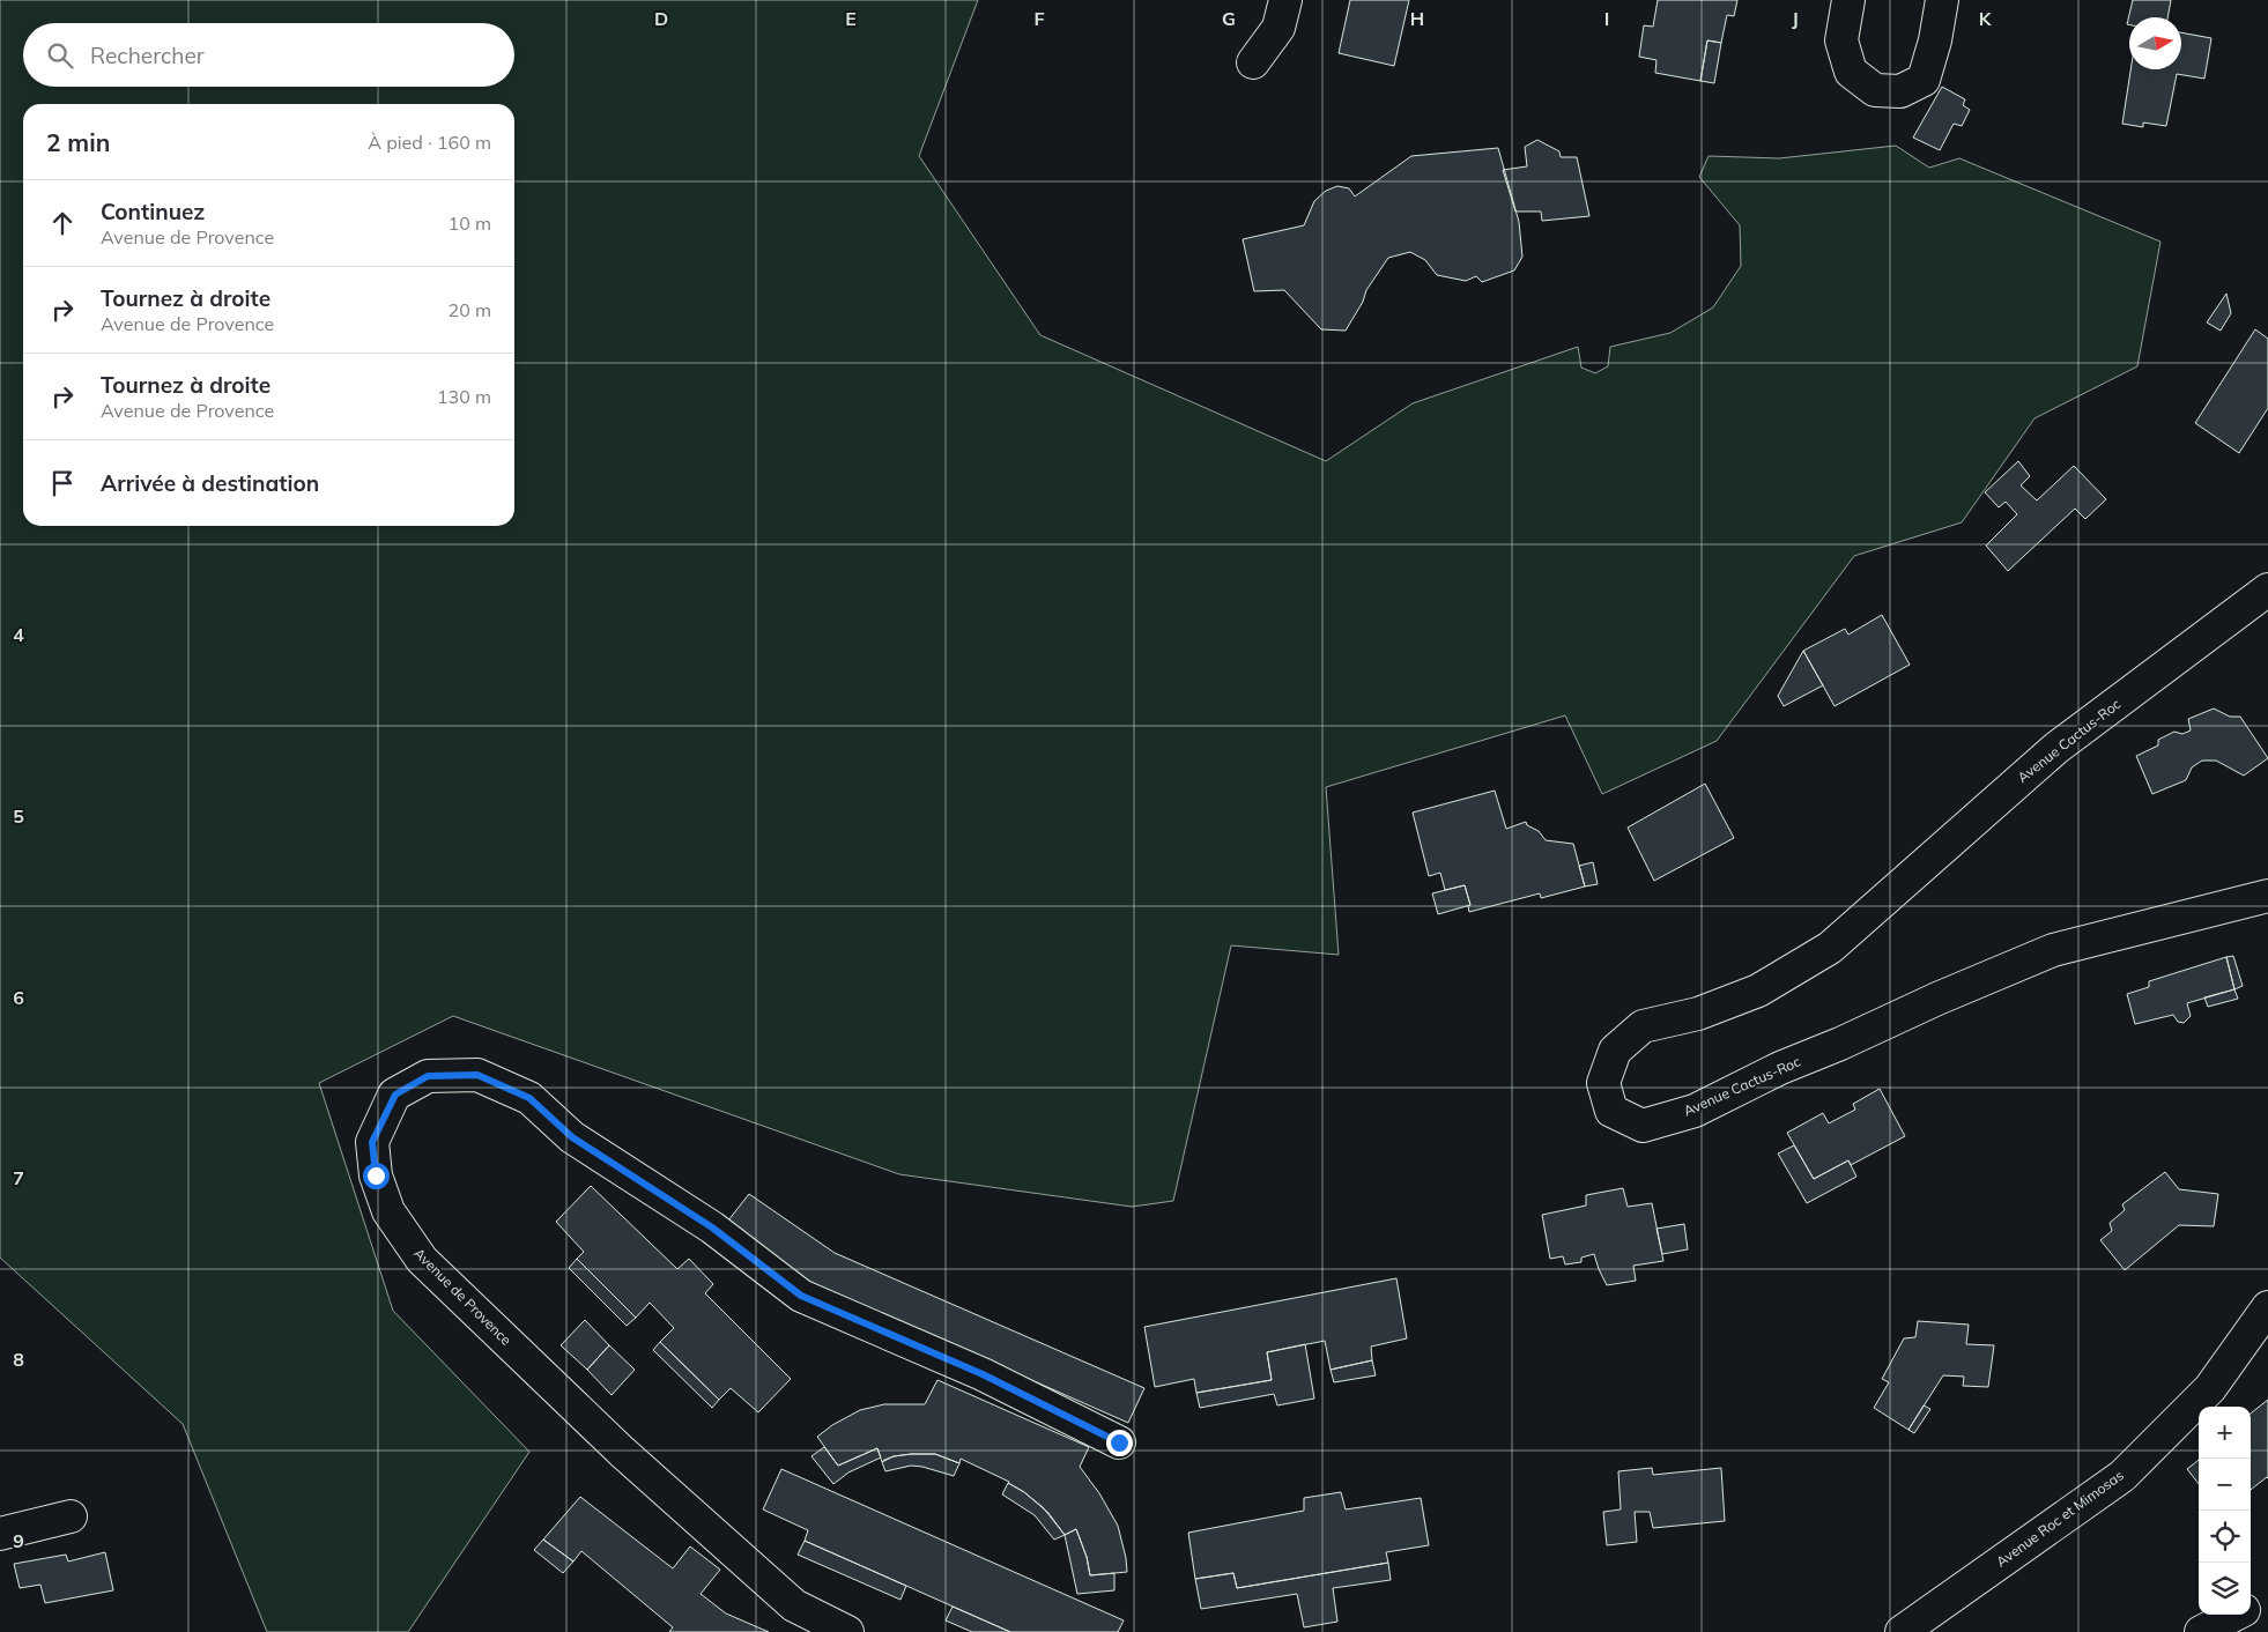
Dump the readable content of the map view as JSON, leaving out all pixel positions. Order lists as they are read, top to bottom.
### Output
{
  "streets": {
    "street": ["Avenue Cactus-Roc", "Avenue de Provence", "Avenue Roc et Mimosas"]
  },
  "north": "right",
  "page": {
    "search": "Rechercher",
    "heading": ["2 min", "À pied · 160 m"],
    "list": [
      ["Continuez", "Avenue de Provence", "10 m"],
      ["Tournez à droite", "Avenue de Provence", "20 m"],
      ["Tournez à droite", "Avenue de Provence", "130 m"],
      "Arrivée à destination"
    ],
    "map_buttons": ["+", "−"]
  },
  "grid": {
    "columns": [
      "D",
      "E",
      "F",
      "G",
      "H",
      "I",
      "J",
      "K"
    ],
    "rows": [
      "4",
      "5",
      "6",
      "7",
      "8",
      "9"
    ]
  }
}
